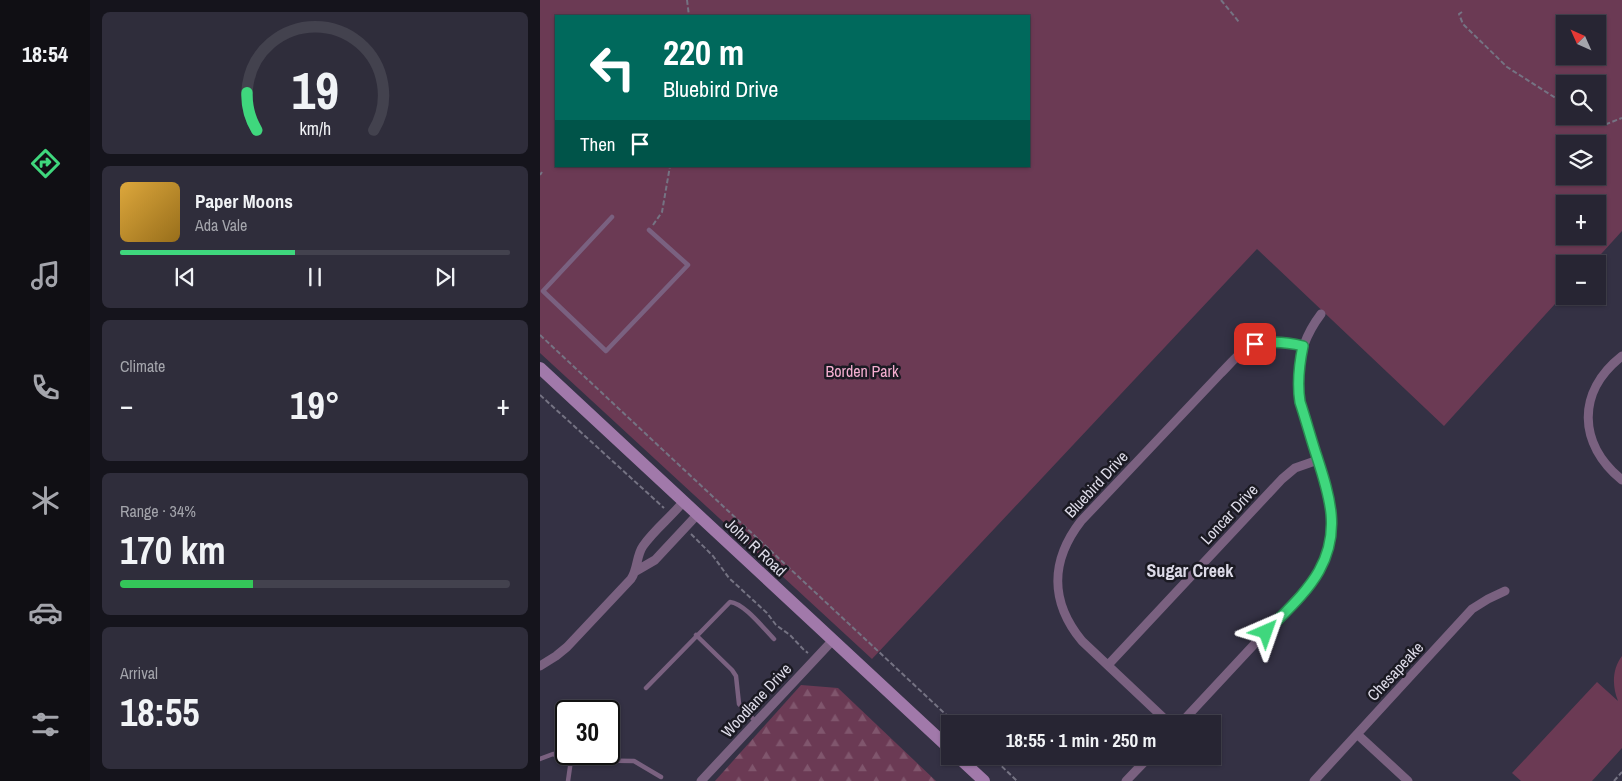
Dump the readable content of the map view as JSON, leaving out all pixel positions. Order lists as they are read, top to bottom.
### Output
{
  "streets": {
    "main road": ["John R Road"],
    "street": [
      "Bluebird Drive",
      "Loncar Drive",
      "Chesapeake",
      "Woodlane Drive"
    ]
  },
  "crossings": [
    ["Bluebird Drive", "Loncar Drive"],
    ["John R Road", "Woodlane Drive"]
  ],
  "districts": ["Sugar Creek"],
  "parks": ["Borden Park"],
  "north": "top left",
  "page": {
    "tabs": "18:54",
    "map_buttons": ["+", "−"],
    "turn": ["220 m", "Bluebird Drive"],
    "then": "Then",
    "song": ["Paper Moons", "Ada Vale"],
    "tile": [
      "Climate",
      ["Range · 34%", "170 km"],
      ["Arrival", "18:55"]
    ],
    "heat": ["−", "19°", "+"],
    "limit": "30",
    "trip": "18:55 · 1 min · 250 m",
    "gauge": ["19", "km/h"]
  }
}
